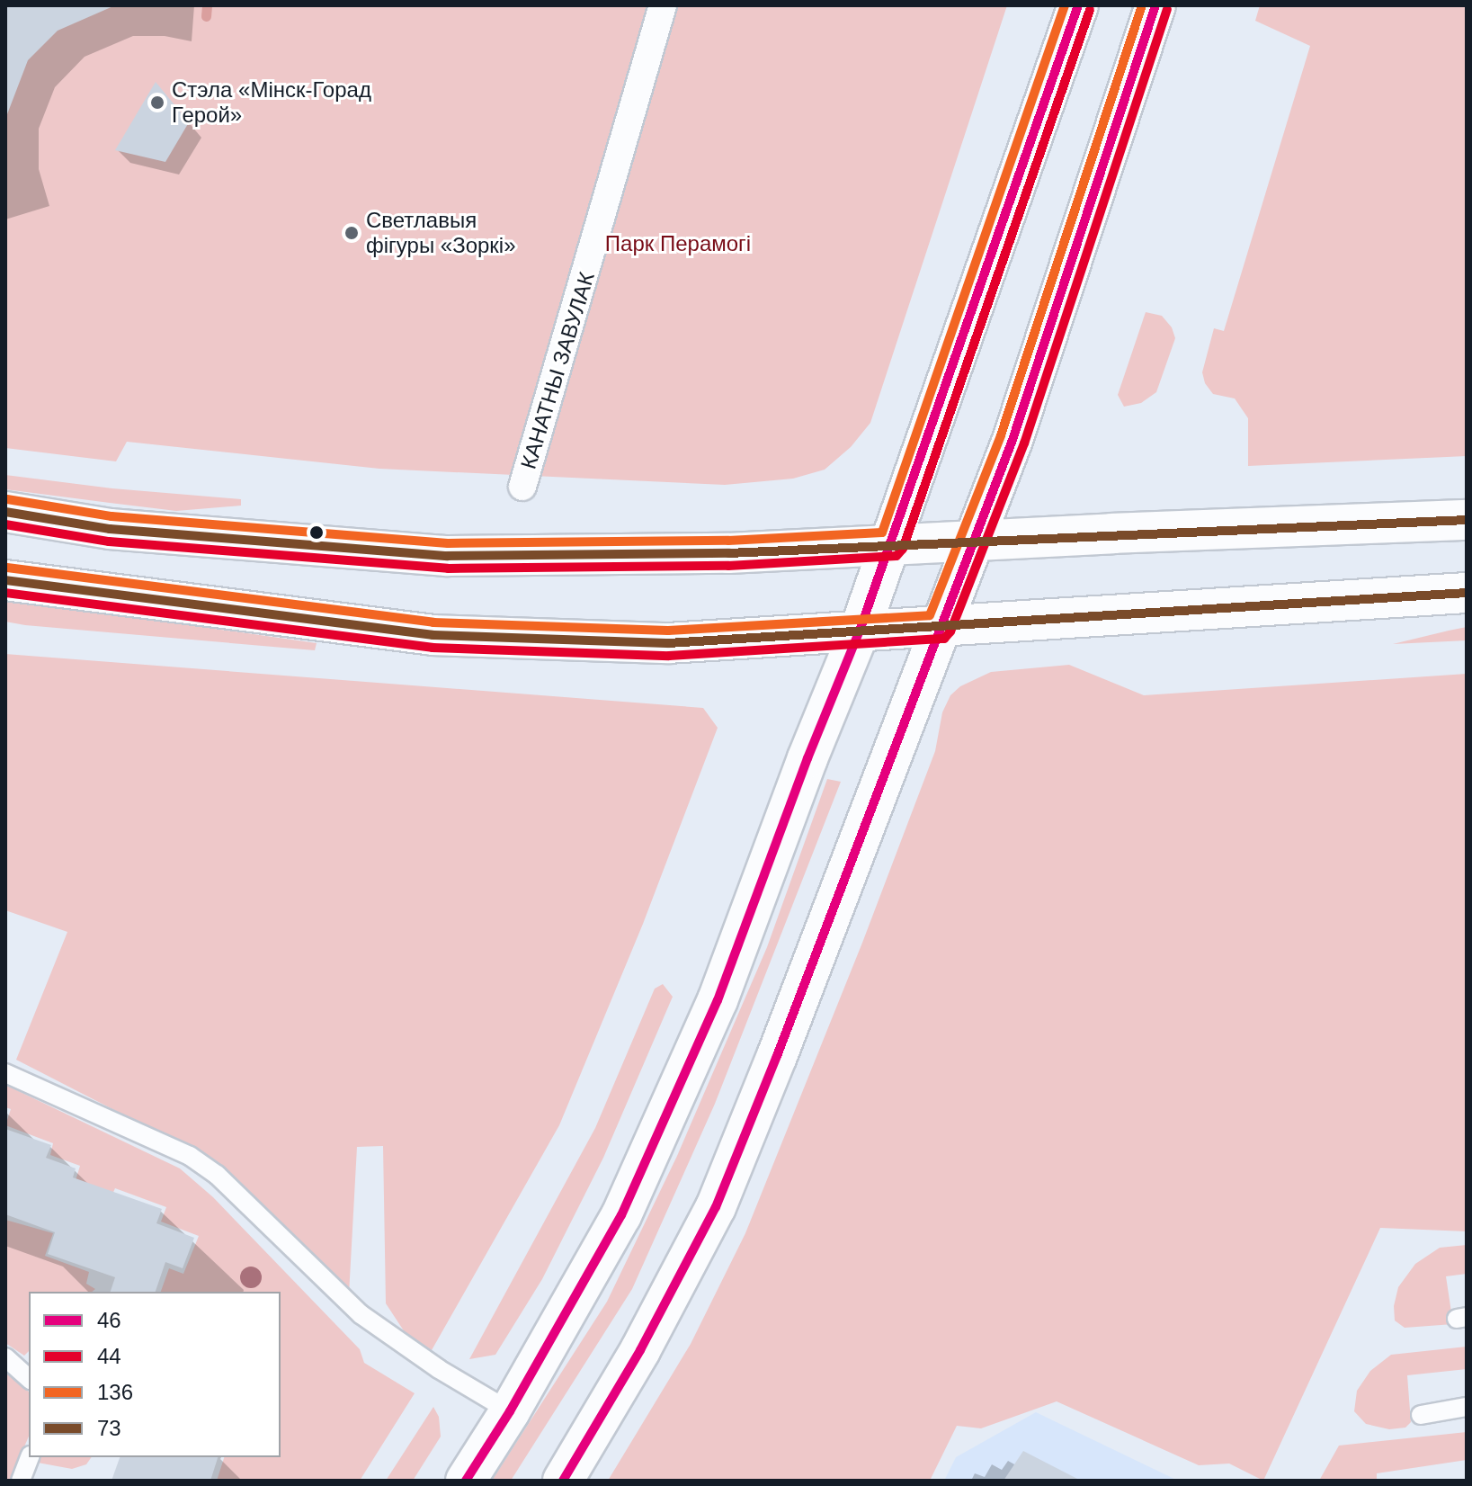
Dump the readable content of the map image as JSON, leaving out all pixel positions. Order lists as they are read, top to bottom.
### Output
{
  "streets": {
    "street": ["КАНАТНЫ ЗАВУЛАК"]
  },
  "parks": ["Парк Перамогі"],
  "places": ["Стэла «Мінск-Горад Герой»", "Светлавыя фігуры «Зоркі»"],
  "lines": [
    "transit line 46",
    "transit line 136",
    "transit line 44",
    "transit line 73"
  ],
  "legend": [
    "46",
    "44",
    "136",
    "73"
  ]
}
